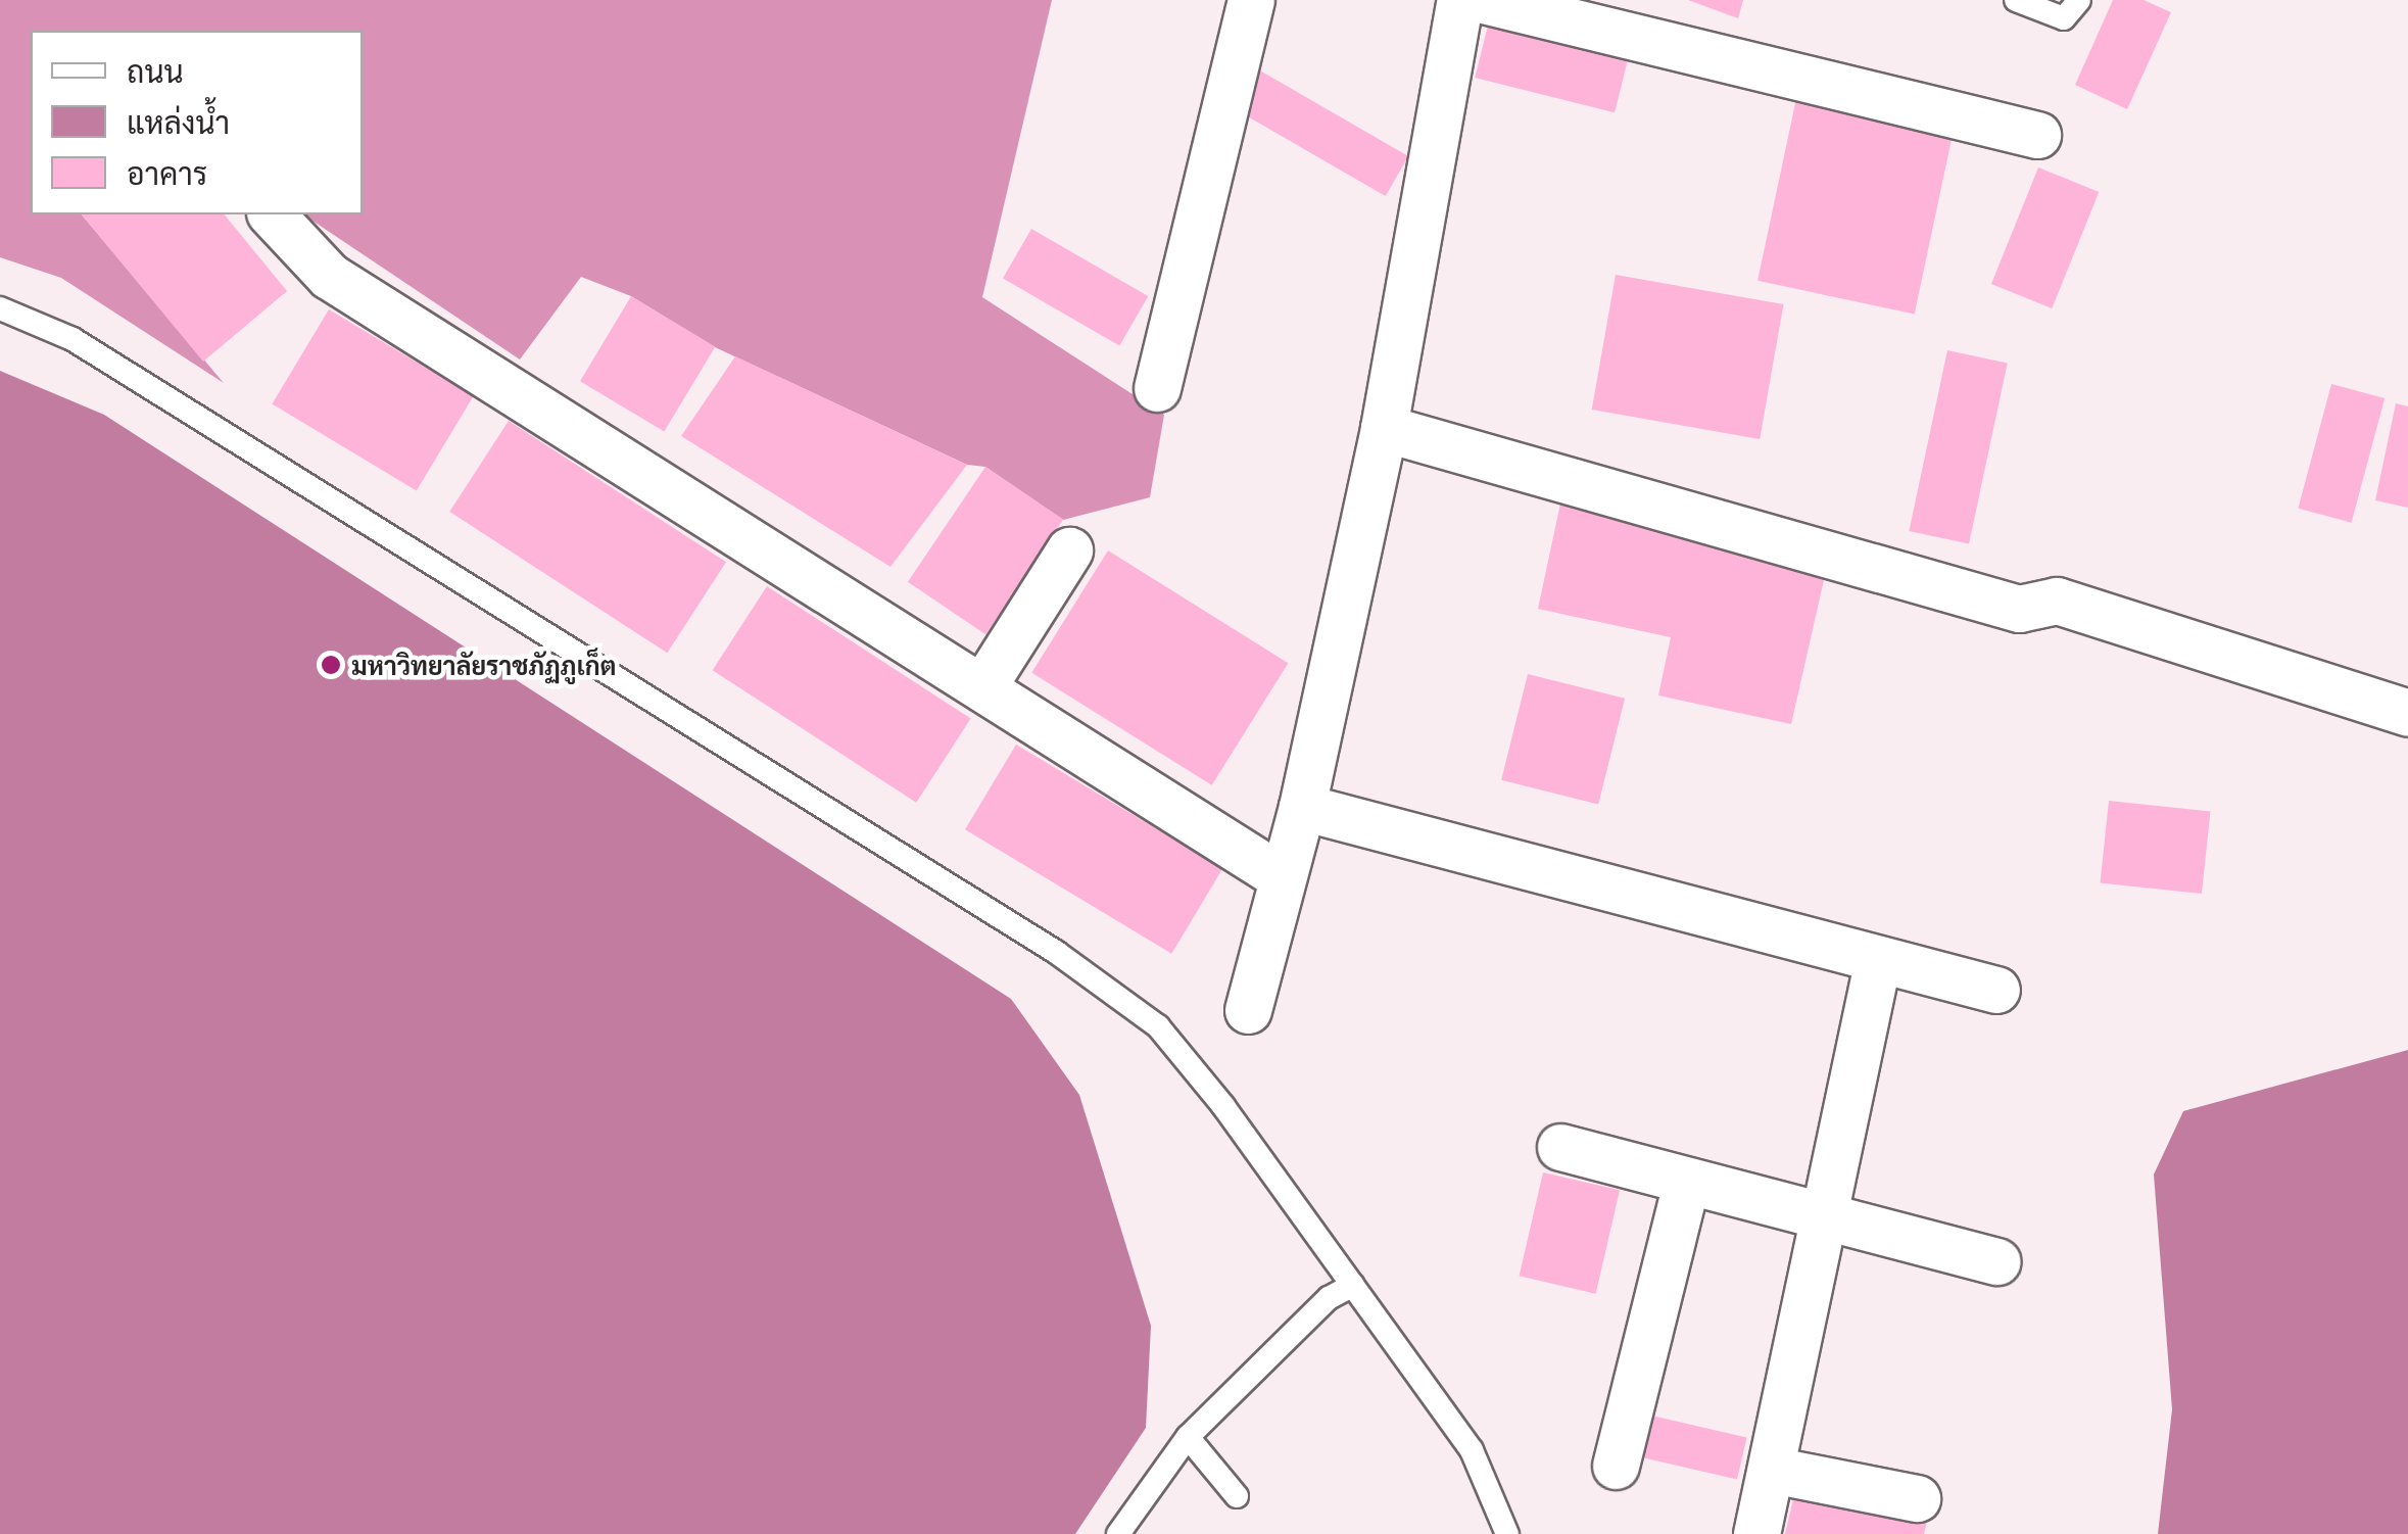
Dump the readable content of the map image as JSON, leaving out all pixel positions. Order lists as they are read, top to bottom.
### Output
{
  "places": ["มหาวิทยาลัยราชภัฏภูเก็ต"],
  "legend": ["ถนน", "แหล่งน้ำ", "อาคาร"]
}
